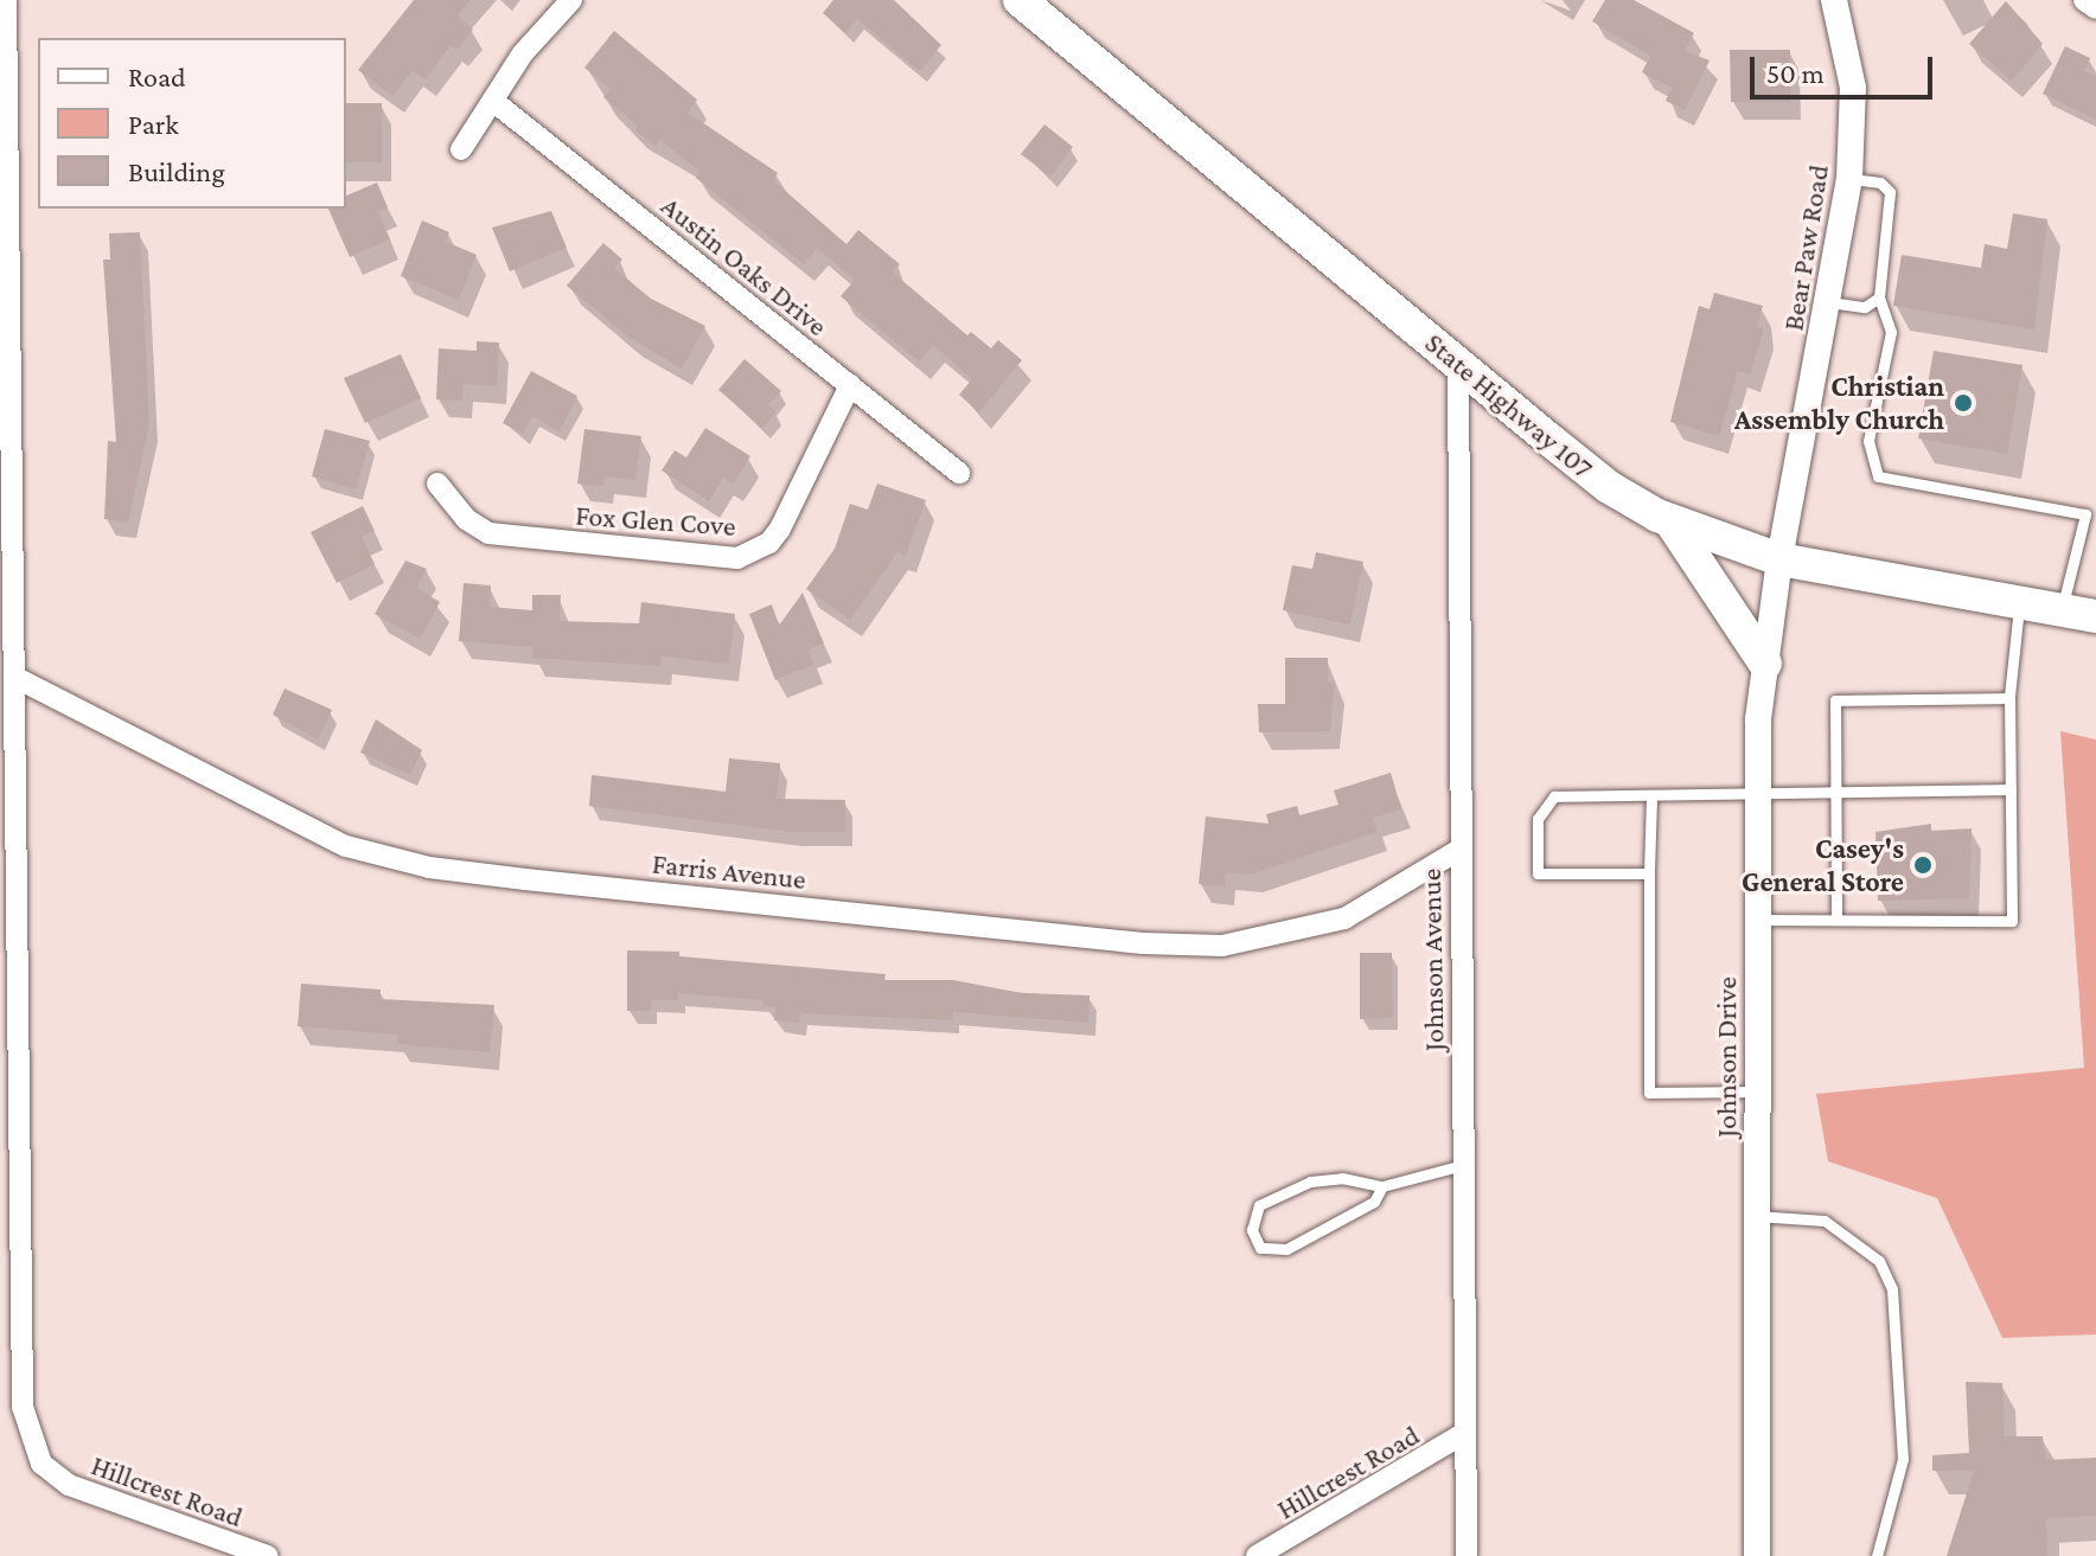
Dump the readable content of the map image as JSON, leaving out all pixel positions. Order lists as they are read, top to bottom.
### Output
{
  "streets": {
    "main road": ["State Highway 107"],
    "street": [
      "Bear Paw Road",
      "Austin Oaks Drive",
      "Fox Glen Cove",
      "Farris Avenue",
      "Johnson Avenue",
      "Johnson Drive",
      "Hillcrest Road"
    ]
  },
  "crossings": [
    ["Bear Paw Road", "State Highway 107"],
    ["Bear Paw Road", "Johnson Drive"],
    ["Austin Oaks Drive", "Fox Glen Cove"],
    ["State Highway 107", "Johnson Avenue"],
    ["State Highway 107", "Johnson Drive"],
    ["Farris Avenue", "Johnson Avenue"],
    ["Farris Avenue", "Hillcrest Road"],
    ["Johnson Avenue", "Hillcrest Road"]
  ],
  "places": ["Christian Assembly Church", "Casey's General Store"],
  "legend": ["Road", "Park", "Building"],
  "scale_bar": "50 m"
}
